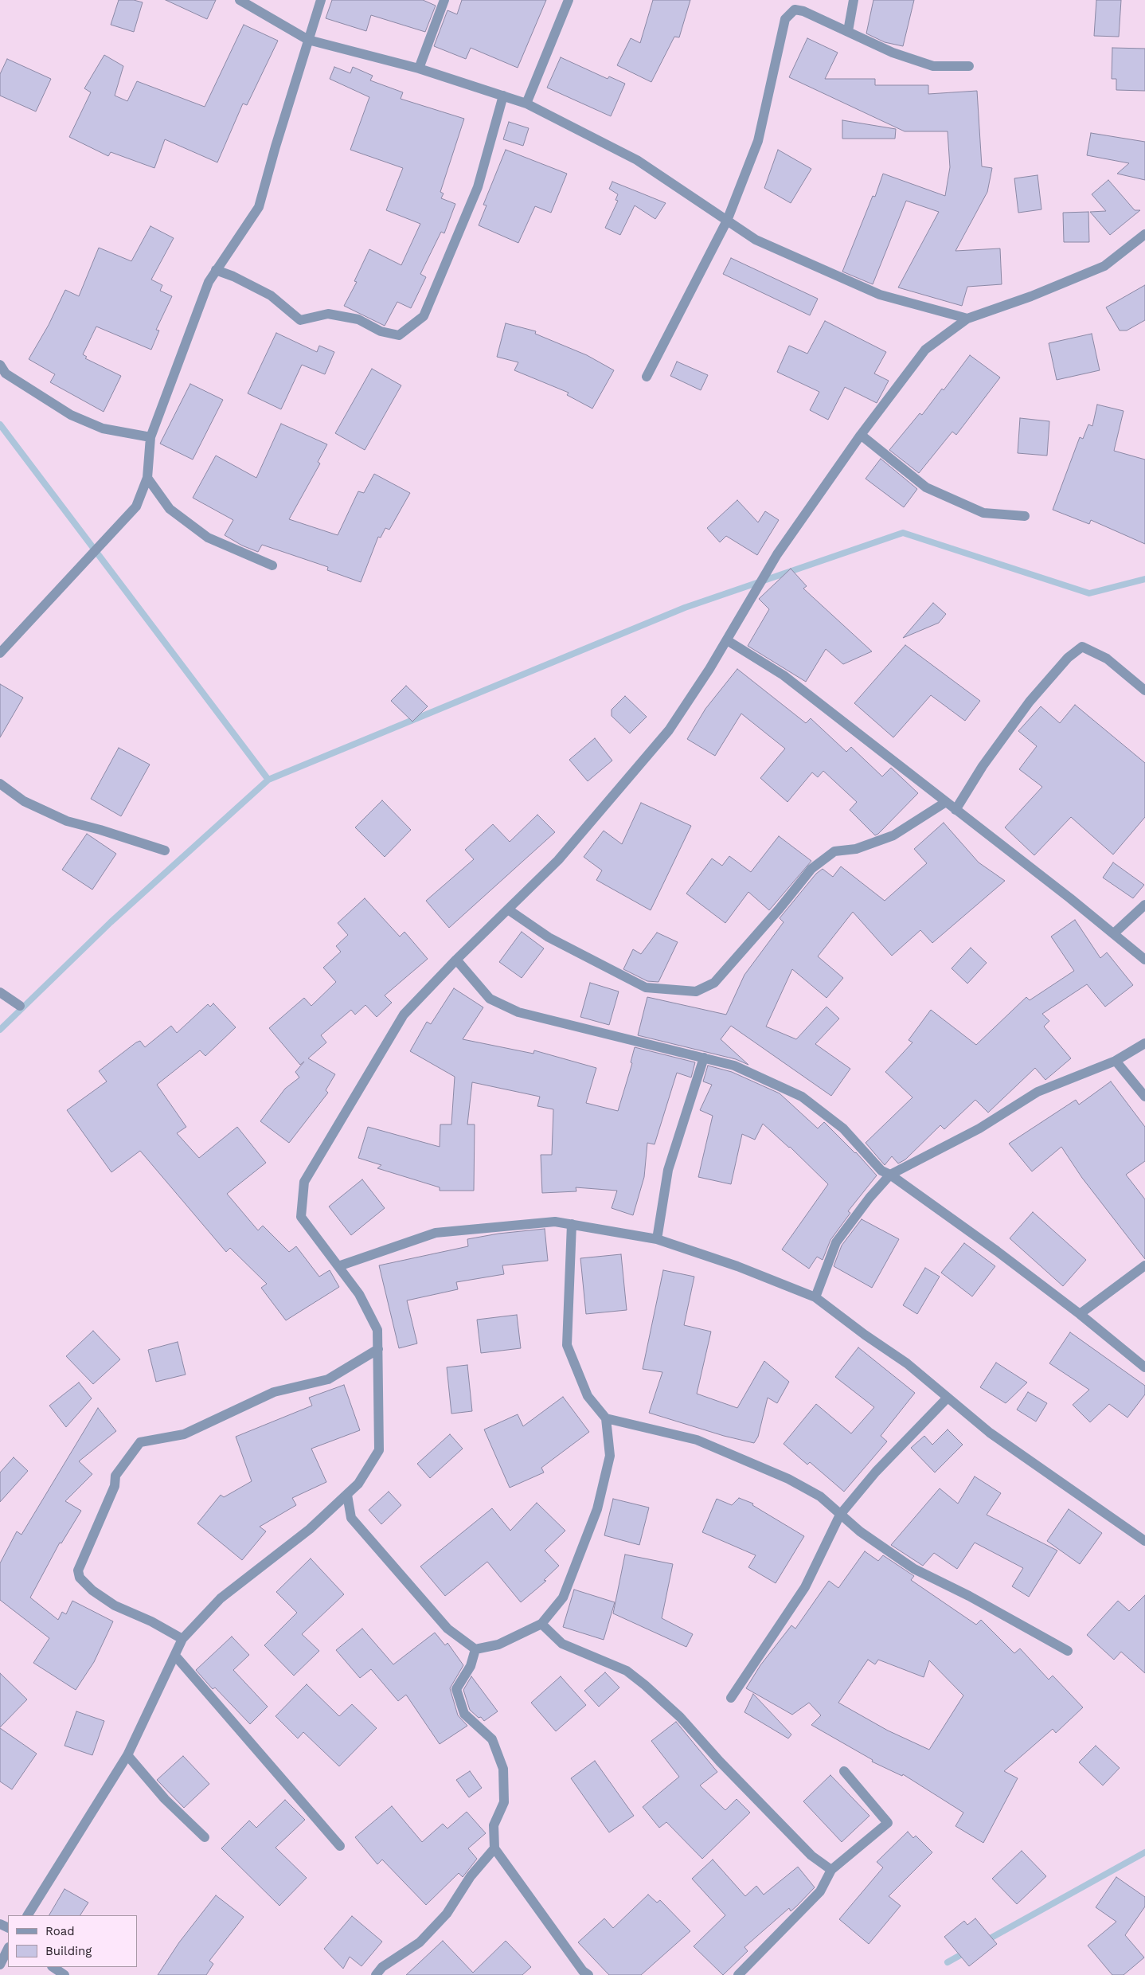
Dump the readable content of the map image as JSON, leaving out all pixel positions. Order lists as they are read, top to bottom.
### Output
{
  "legend": ["Road", "Building"]
}
